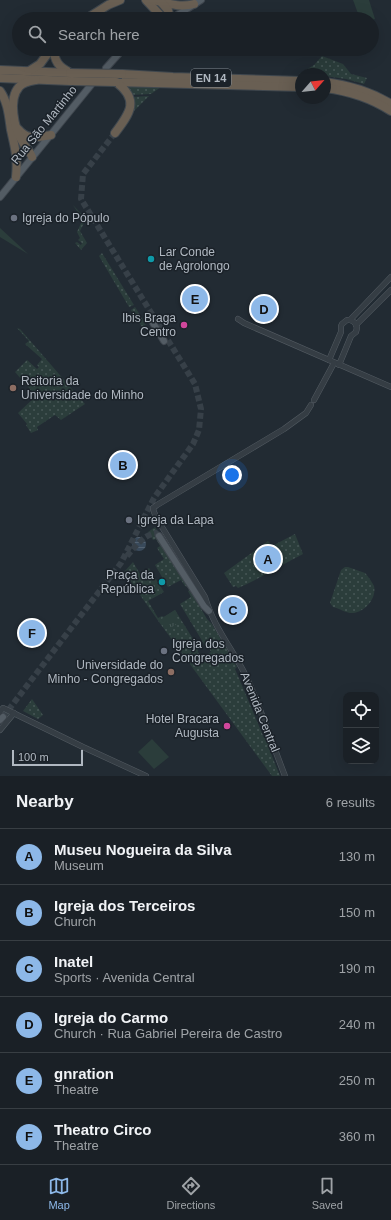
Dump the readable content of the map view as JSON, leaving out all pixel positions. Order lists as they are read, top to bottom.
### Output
{
  "streets": {
    "highway": ["EN 14"],
    "main road": ["Rua São Martinho"],
    "street": ["Avenida Central"]
  },
  "places": [
    "Igreja do Pópulo",
    "Lar Conde de Agrolongo",
    "Ibis Braga Centro",
    "Reitoria da Universidade do Minho",
    "Igreja da Lapa",
    "Praça da República",
    "Igreja dos Congregados",
    "Universidade do Minho - Congregados",
    "Hotel Bracara Augusta"
  ],
  "scale_bar": "100 m",
  "north": "top right",
  "page": {
    "search": "Search here",
    "pins": [
      "E",
      "D",
      "B",
      "A",
      "C",
      "F"
    ],
    "scale": "100 m",
    "heading": ["Nearby", "6 results"],
    "list": [
      {
        "mark": "A",
        "name": "Museu Nogueira da Silva",
        "note": "Museum",
        "value": "130 m"
      },
      {
        "mark": "B",
        "name": "Igreja dos Terceiros",
        "note": "Church",
        "value": "150 m"
      },
      {
        "mark": "C",
        "name": "Inatel",
        "note": "Sports · Avenida Central",
        "value": "190 m"
      },
      {
        "mark": "D",
        "name": "Igreja do Carmo",
        "note": "Church · Rua Gabriel Pereira de Castro",
        "value": "240 m"
      },
      {
        "mark": "E",
        "name": "gnration",
        "note": "Theatre",
        "value": "250 m"
      },
      {
        "mark": "F",
        "name": "Theatro Circo",
        "note": "Theatre",
        "value": "360 m"
      }
    ],
    "nav": ["Map", "Directions", "Saved"]
  }
}
